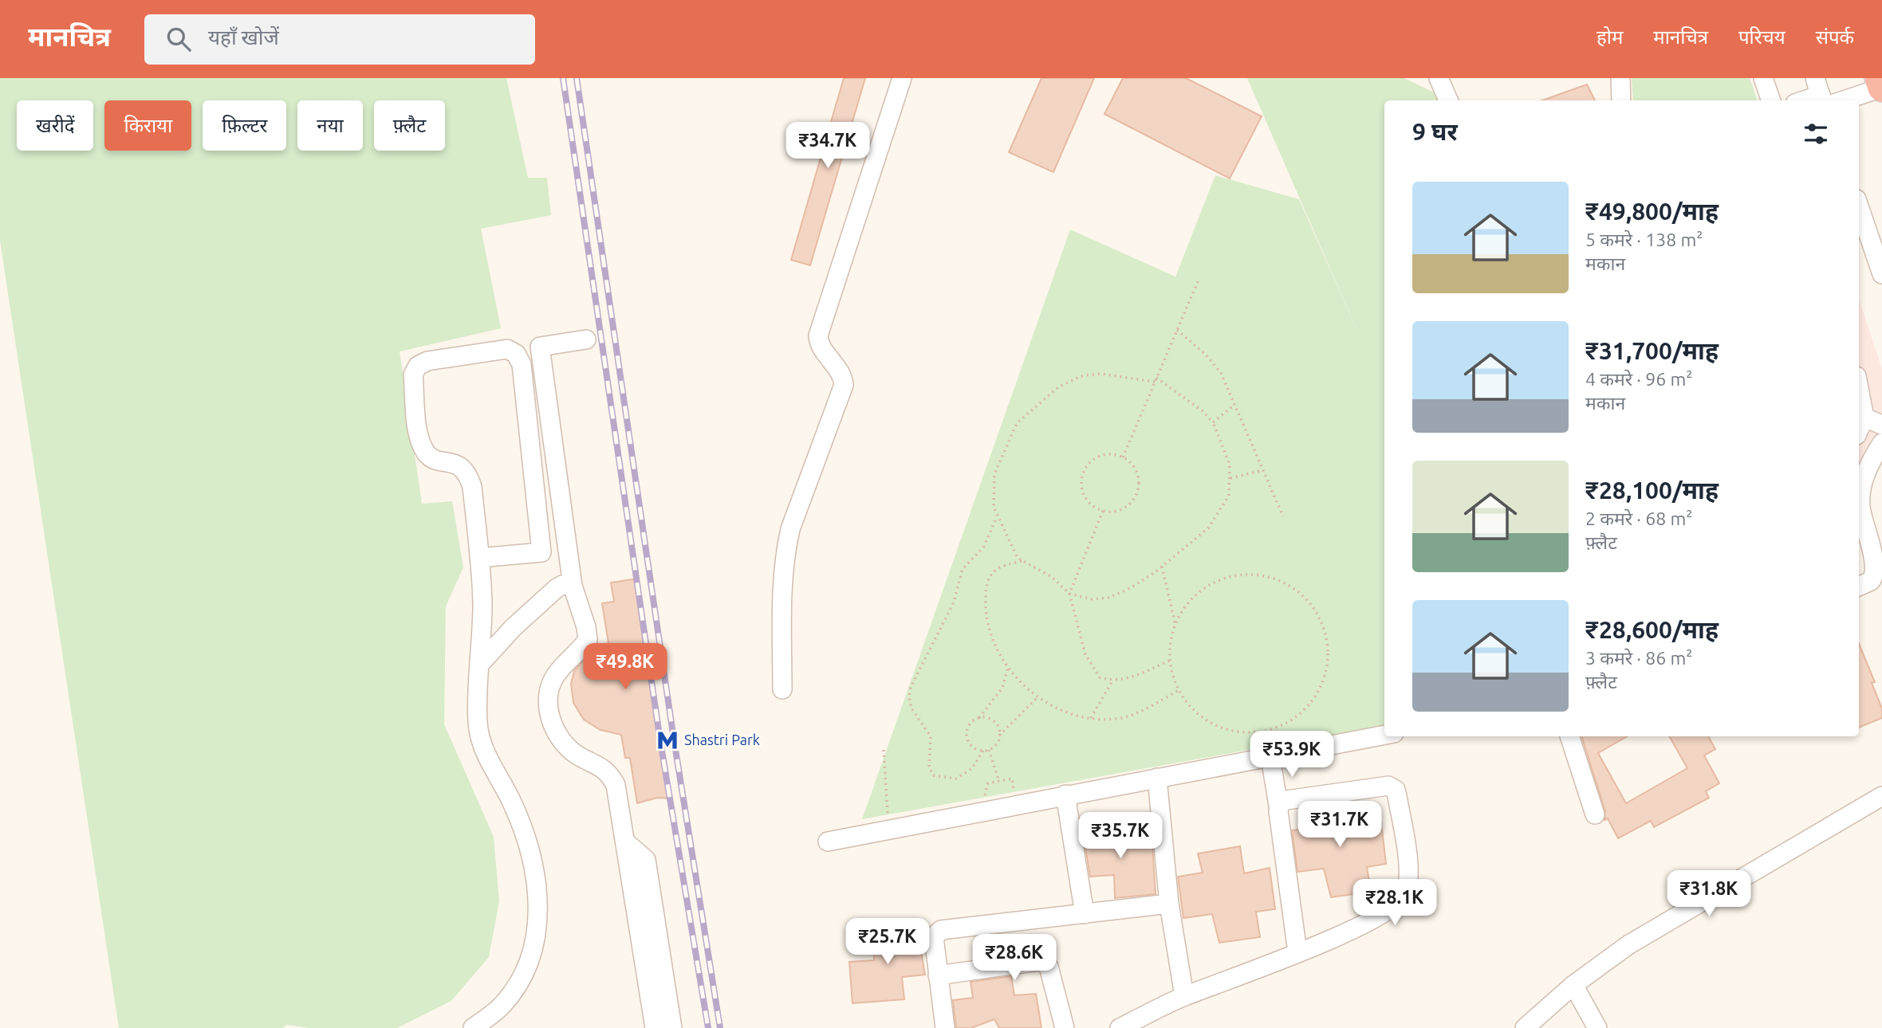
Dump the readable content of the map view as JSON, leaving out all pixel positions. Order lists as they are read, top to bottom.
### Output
{
  "places": {
    "metro station": ["Shastri Park"]
  },
  "page": {
    "header": "मानचित्र",
    "search": "यहाँ खोजें",
    "nav": [
      "होम",
      "मानचित्र",
      "परिचय",
      "संपर्क"
    ],
    "chip": [
      "खरीदें",
      "किराया",
      "फ़िल्टर",
      "नया",
      "फ़्लैट"
    ],
    "heading": "9 घर",
    "price": [
      "₹34.7K",
      "₹49.8K",
      "₹53.9K",
      "₹31.7K",
      "₹35.7K",
      "₹31.8K",
      "₹28.1K",
      "₹25.7K",
      "₹28.6K"
    ],
    "list": [
      {
        "name": "₹49,800/माह",
        "note": "5 कमरे · 138 m² · मकान"
      },
      {
        "name": "₹31,700/माह",
        "note": "4 कमरे · 96 m² · मकान"
      },
      {
        "name": "₹28,100/माह",
        "note": "2 कमरे · 68 m² · फ़्लैट"
      },
      {
        "name": "₹28,600/माह",
        "note": "3 कमरे · 86 m² · फ़्लैट"
      }
    ]
  }
}
